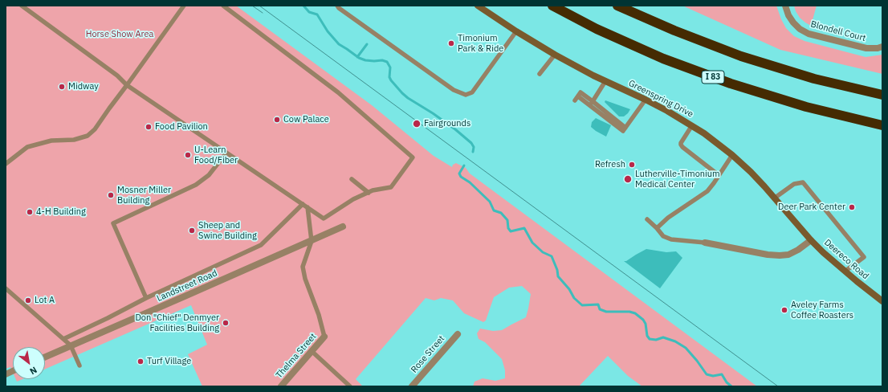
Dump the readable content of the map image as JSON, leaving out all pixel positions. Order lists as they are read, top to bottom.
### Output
{
  "streets": {
    "highway": ["I 83"],
    "main road": ["Greenspring Drive", "Deereco Road"],
    "street": [
      "Blondell Court",
      "Landstreet Road",
      "Rose Street",
      "Thelma Street"
    ]
  },
  "crossings": [
    ["Greenspring Drive", "Deereco Road"]
  ],
  "parks": ["Horse Show Area"],
  "places": [
    "Timonium Park & Ride",
    "Midway",
    "Cow Palace",
    "Fairgrounds",
    "Food Pavilion",
    "U-Learn Food/Fiber",
    "Refresh",
    "Lutherville-Timonium Medical Center",
    "Mosner Miller Building",
    "Deer Park Center",
    "4-H Building",
    "Sheep and Swine Building",
    "Lot A",
    "Aveley Farms Coffee Roasters",
    "Don \"Chief\" Denmyer Facilities Building",
    "Turf Village"
  ],
  "north": "bottom right"
}
